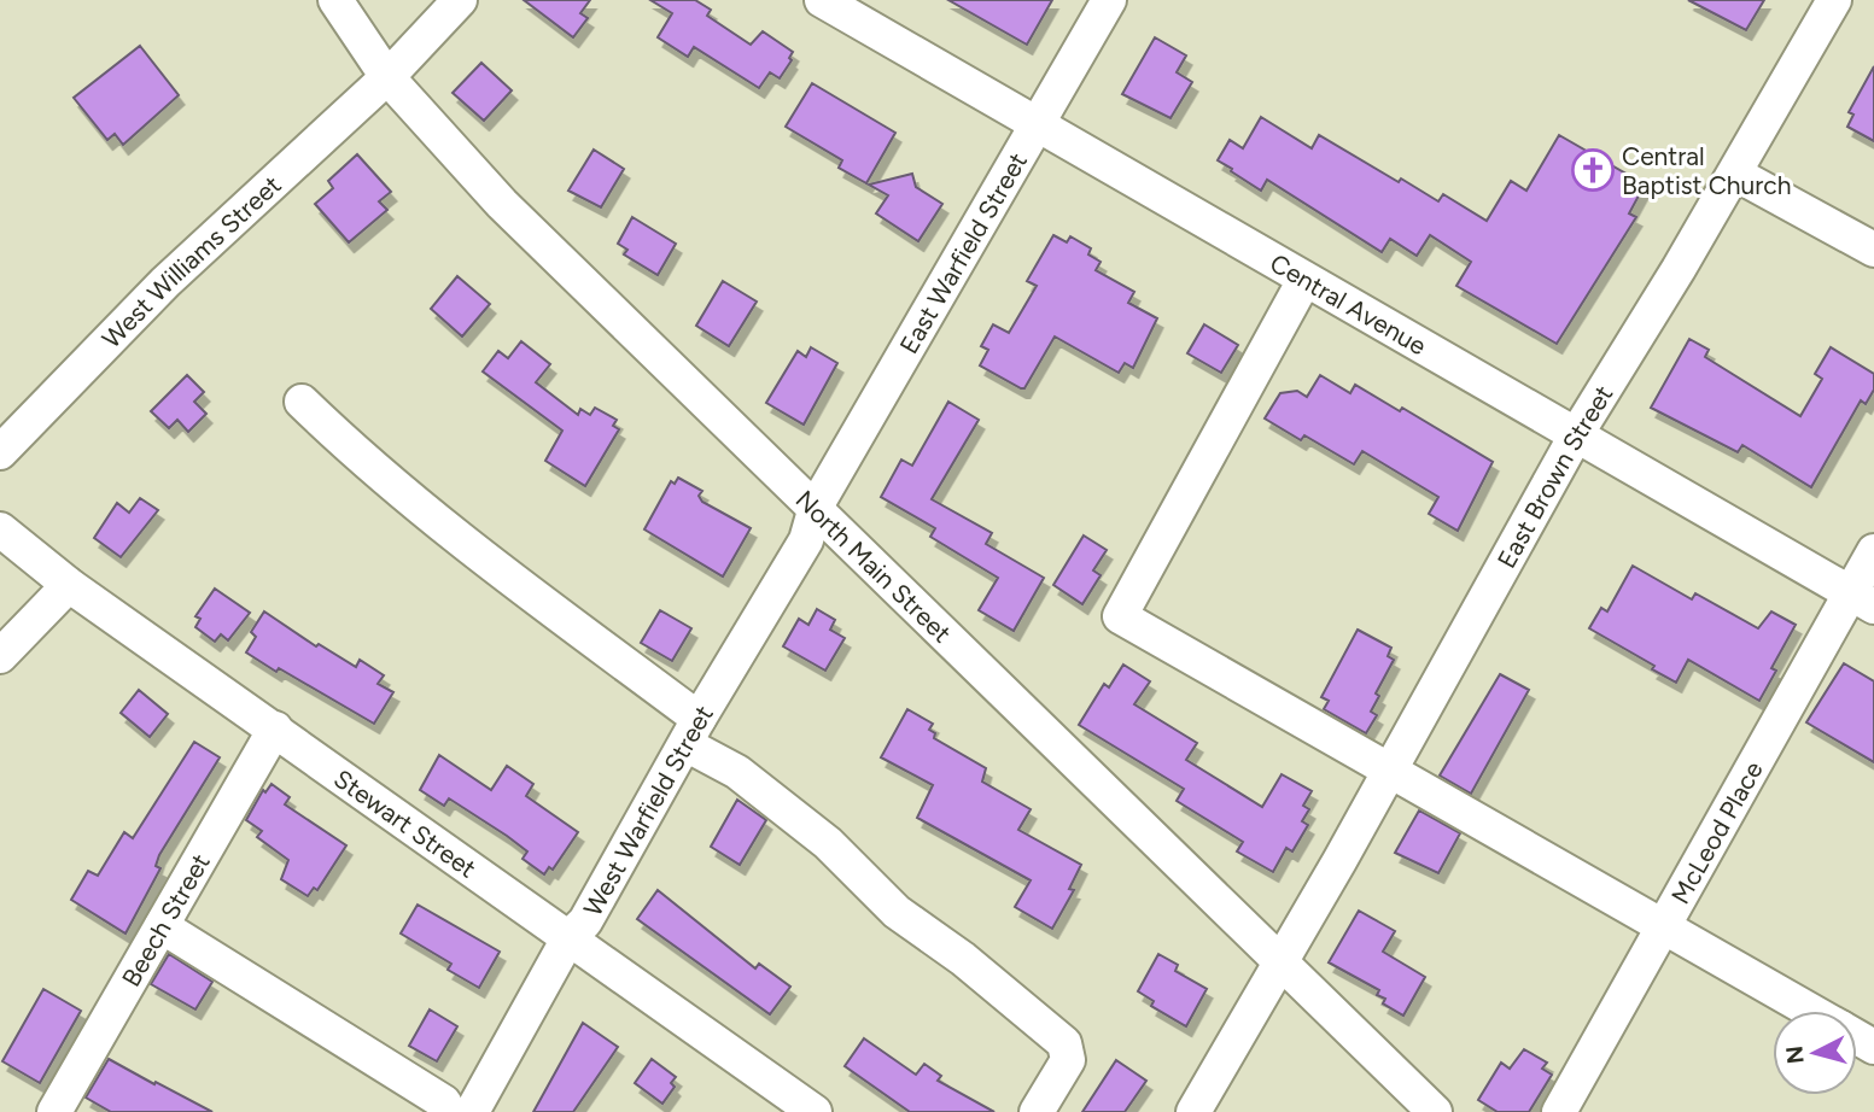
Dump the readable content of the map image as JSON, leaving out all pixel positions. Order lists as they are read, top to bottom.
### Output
{
  "streets": {
    "street": [
      "East Warfield Street",
      "West Williams Street",
      "Central Avenue",
      "East Brown Street",
      "North Main Street",
      "West Warfield Street",
      "Stewart Street",
      "McLeod Place",
      "Beech Street"
    ]
  },
  "crossings": [
    ["East Warfield Street", "Central Avenue"],
    ["East Warfield Street", "North Main Street"],
    ["East Warfield Street", "West Warfield Street"],
    ["West Williams Street", "North Main Street"],
    ["Central Avenue", "East Brown Street"],
    ["Central Avenue", "McLeod Place"],
    ["East Brown Street", "North Main Street"],
    ["North Main Street", "West Warfield Street"],
    ["West Warfield Street", "Stewart Street"],
    ["Stewart Street", "Beech Street"]
  ],
  "places": {
    "church": ["Central Baptist Church"]
  },
  "north": "left"
}
